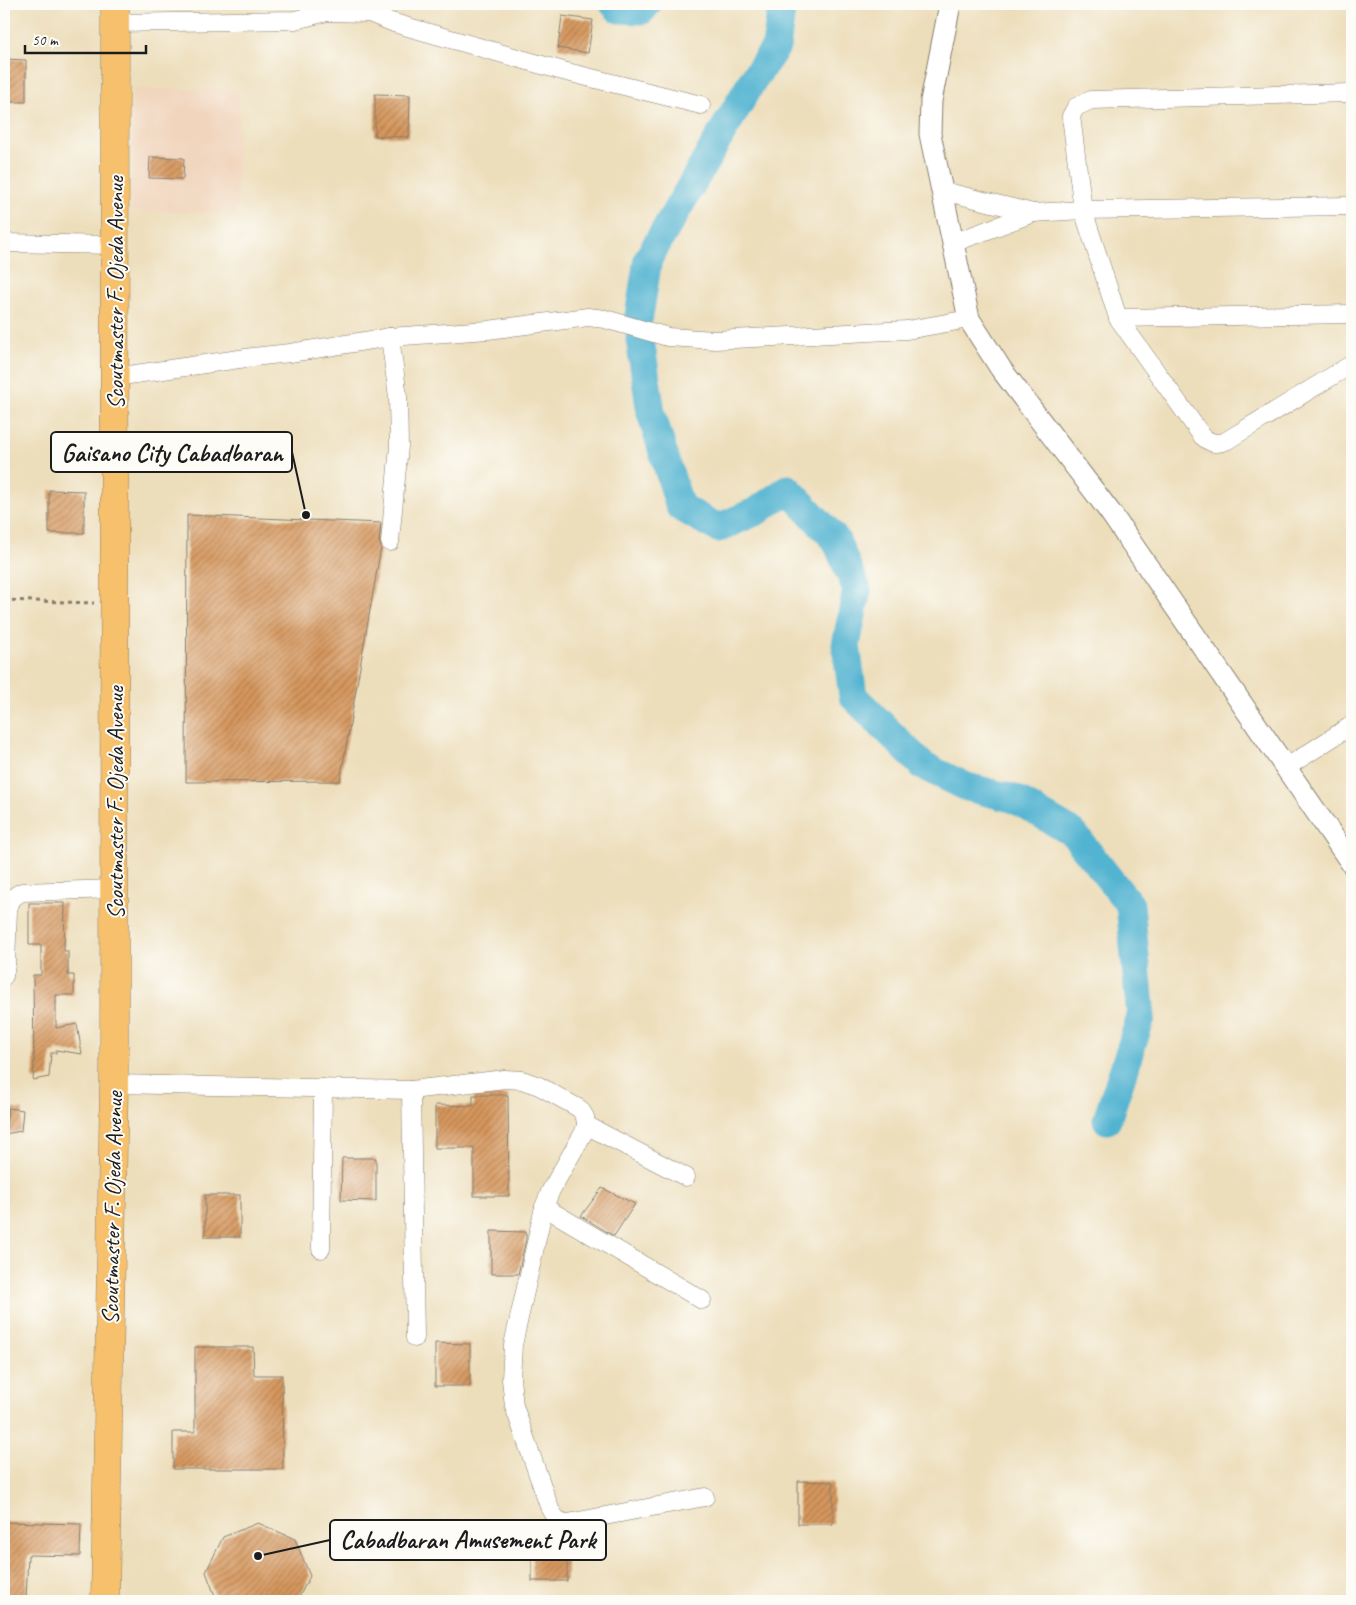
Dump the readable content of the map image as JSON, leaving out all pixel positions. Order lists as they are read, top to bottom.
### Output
{
  "streets": {
    "highway": ["Scoutmaster F. Ojeda Avenue"]
  },
  "places": ["Gaisano City Cabadbaran", "Cabadbaran Amusement Park"],
  "scale_bar": "50 m"
}
